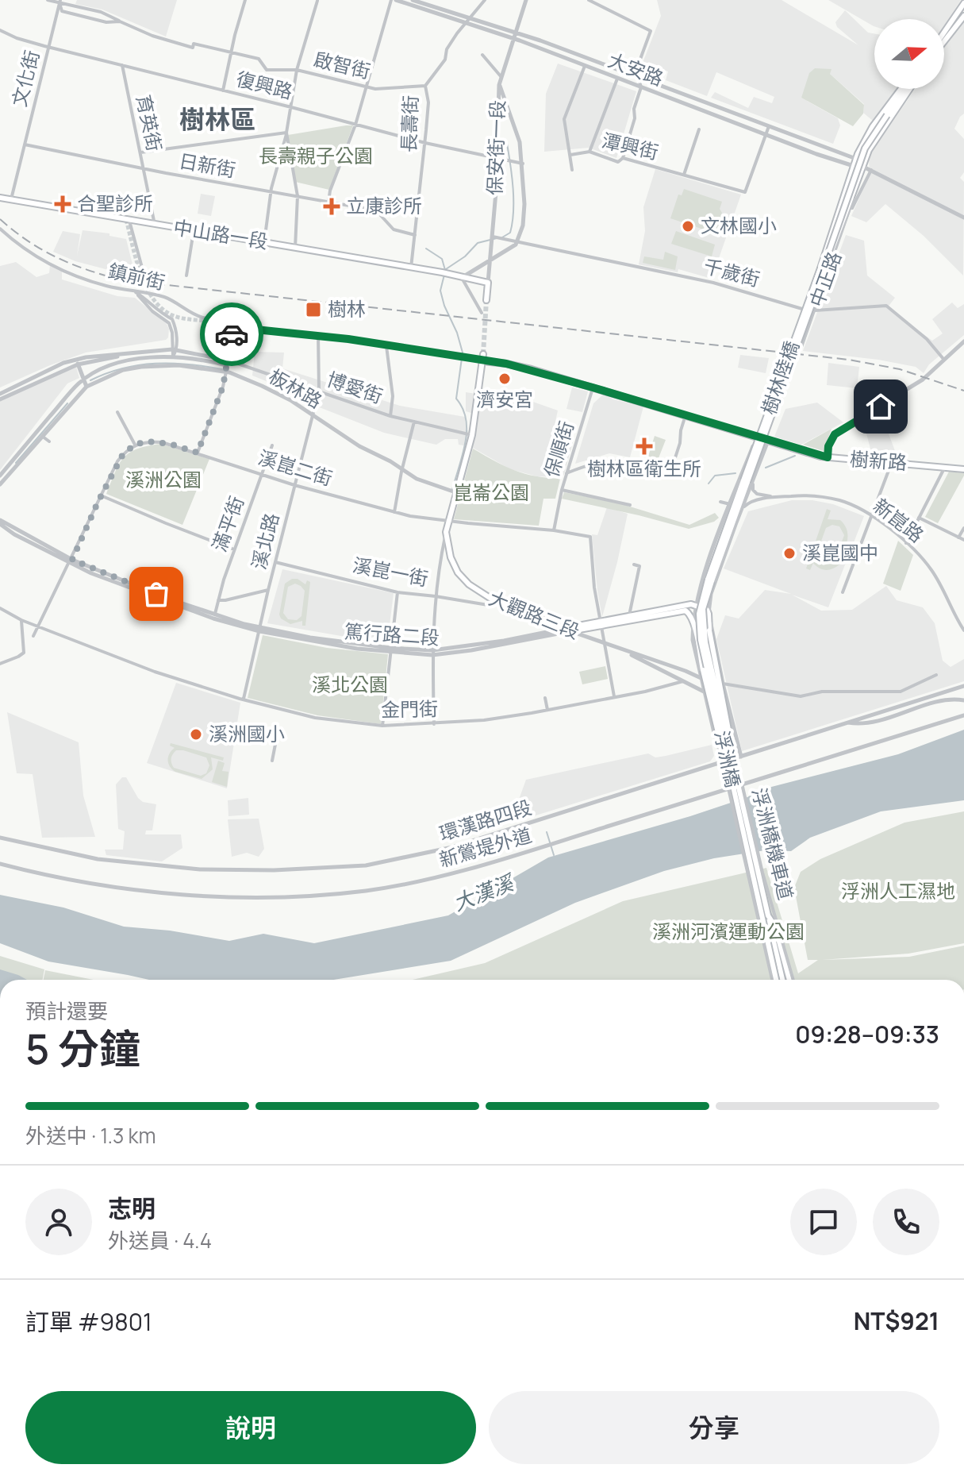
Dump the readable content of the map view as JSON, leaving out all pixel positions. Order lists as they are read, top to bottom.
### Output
{
  "streets": {
    "main road": [
      "保安街一段",
      "中山路一段",
      "樹林陸橋",
      "樹新路",
      "大觀路三段",
      "浮洲橋"
    ],
    "street": [
      "啟智街",
      "大安路",
      "文化街",
      "復興路",
      "育英街",
      "長壽街",
      "潭興街",
      "日新街",
      "千歲街",
      "鎮前街",
      "中正路",
      "博愛街",
      "板林路",
      "保順街",
      "溪崑二街",
      "新崑路",
      "滿平街",
      "溪北路",
      "溪崑一街",
      "篤行路二段",
      "金門街",
      "環漢路四段",
      "浮洲橋機車道",
      "新鶯堤外道"
    ]
  },
  "crossings": [
    ["啟智街", "長壽街"],
    ["大安路", "長壽街"],
    ["大安路", "潭興街"],
    ["大安路", "保安街一段"],
    ["大安路", "樹林陸橋"],
    ["文化街", "復興路"],
    ["文化街", "日新街"],
    ["文化街", "中山路一段"],
    ["復興路", "育英街"],
    ["復興路", "長壽街"],
    ["復興路", "保安街一段"],
    ["育英街", "日新街"],
    ["育英街", "中山路一段"],
    ["長壽街", "日新街"],
    ["長壽街", "中山路一段"],
    ["保安街一段", "中山路一段"],
    ["保安街一段", "千歲街"],
    ["千歲街", "中正路"],
    ["鎮前街", "樹新路"],
    ["鎮前街", "溪北路"],
    ["樹林陸橋", "浮洲橋"],
    ["博愛街", "溪北路"],
    ["板林路", "溪北路"],
    ["保順街", "樹新路"],
    ["溪崑二街", "滿平街"],
    ["溪崑二街", "溪北路"],
    ["滿平街", "篤行路二段"],
    ["溪北路", "溪崑一街"],
    ["溪北路", "篤行路二段"],
    ["溪北路", "金門街"],
    ["溪崑一街", "大觀路三段"],
    ["大觀路三段", "篤行路二段"],
    ["大觀路三段", "金門街"]
  ],
  "districts": ["樹林區"],
  "water": ["大漢溪"],
  "parks": [
    "長壽親子公園",
    "溪洲公園",
    "崑崙公園",
    "溪北公園",
    "浮洲人工濕地",
    "溪洲河濱運動公園"
  ],
  "places": {
    "health": ["合聖診所", "立康診所", "樹林區衛生所"],
    "other": [
      "文林國小",
      "濟安宮",
      "溪崑國中",
      "溪洲國小"
    ],
    "transit": ["樹林"]
  },
  "north": "right",
  "page": {
    "heading": ["5 分鐘", "預計還要", "09:28–09:33"],
    "panel": [
      "志明",
      "外送員 · 4.4",
      "訂單 #9801",
      "NT$921"
    ],
    "bar": "外送中 · 1.3 km",
    "buttons": ["說明", "分享"]
  }
}
